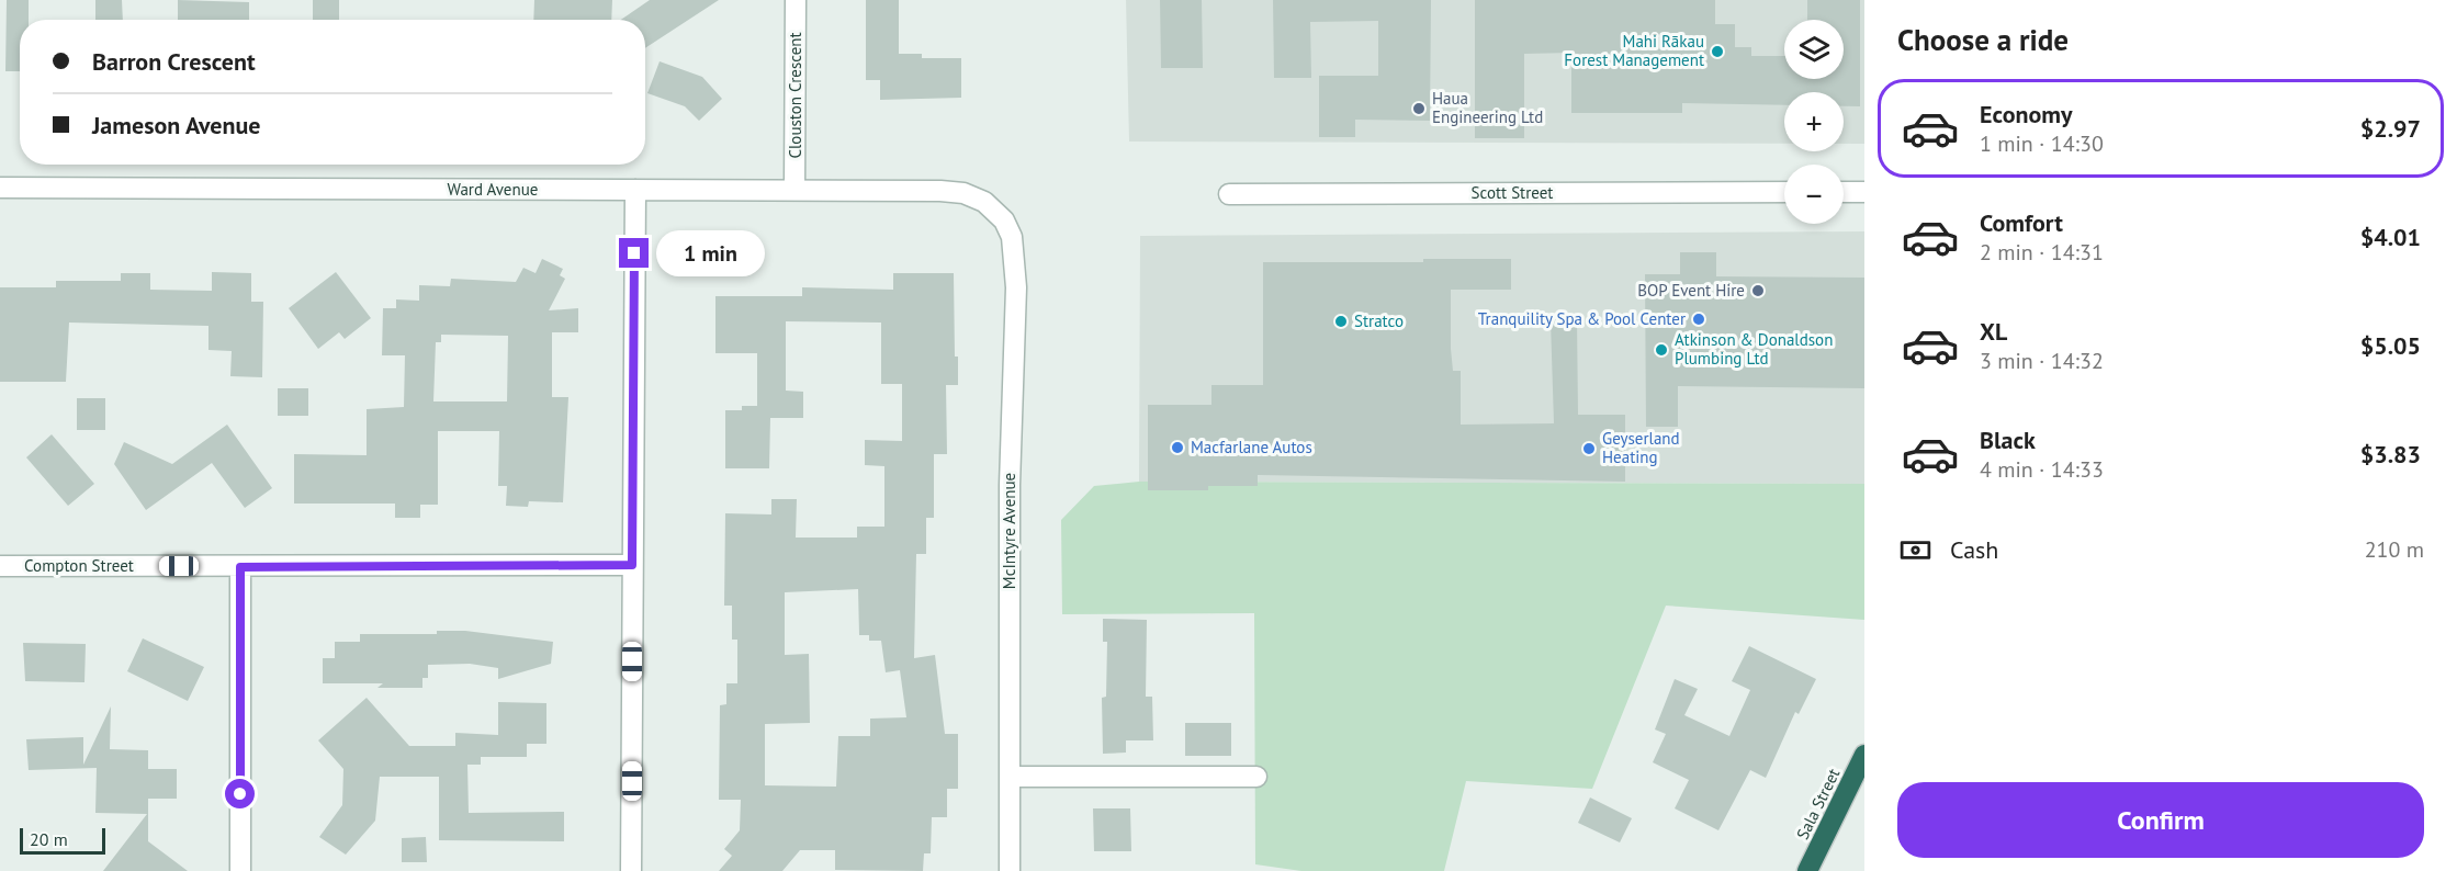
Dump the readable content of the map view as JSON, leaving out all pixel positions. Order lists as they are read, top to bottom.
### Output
{
  "streets": {
    "highway": ["Sala Street"],
    "street": [
      "Clouston Crescent",
      "Ward Avenue",
      "Scott Street",
      "McIntyre Avenue",
      "Compton Street"
    ]
  },
  "crossings": [
    ["Clouston Crescent", "Ward Avenue"],
    ["Ward Avenue", "McIntyre Avenue"]
  ],
  "places": [
    "Mahi Rākau Forest Management",
    "Haua Engineering Ltd",
    "BOP Event Hire",
    "Tranquility Spa & Pool Center",
    "Stratco",
    "Atkinson & Donaldson Plumbing Ltd",
    "Macfarlane Autos",
    "Geyserland Heating"
  ],
  "scale_bar": "20 m",
  "page": {
    "heading": "Choose a ride",
    "map_buttons": ["+", "−"],
    "banner": ["Barron Crescent", "Jameson Avenue"],
    "list": [
      {
        "name": "Economy",
        "note": "1 min · 14:30",
        "value": "$2.97"
      },
      {
        "name": "Comfort",
        "note": "2 min · 14:31",
        "value": "$4.01"
      },
      {
        "name": "XL",
        "note": "3 min · 14:32",
        "value": "$5.05"
      },
      {
        "name": "Black",
        "note": "4 min · 14:33",
        "value": "$3.83"
      }
    ],
    "bubble": "1 min",
    "pay": ["Cash", "210 m"],
    "buttons": "Confirm",
    "scale": "20 m"
  }
}
